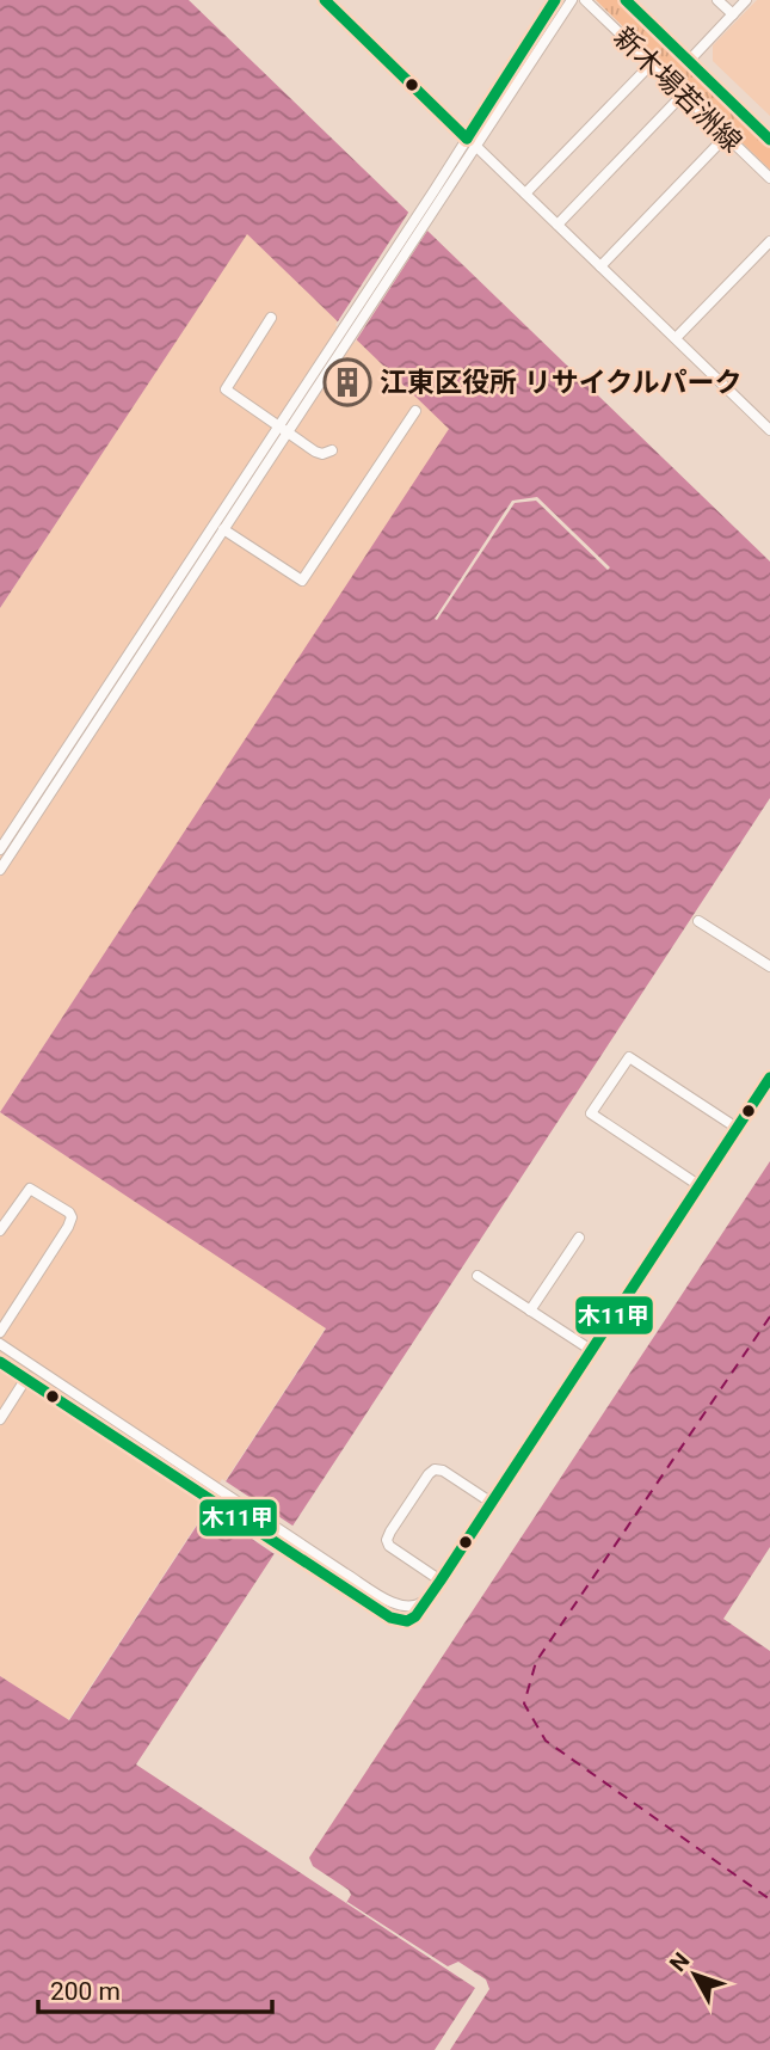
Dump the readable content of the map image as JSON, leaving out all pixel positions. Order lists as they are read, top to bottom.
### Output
{
  "streets": {
    "street": ["新木場若洲線"]
  },
  "places": {
    "building": ["江東区役所 リサイクルパーク"]
  },
  "lines": ["transit line 木11甲"],
  "scale_bar": "200 m",
  "north": "top left"
}
